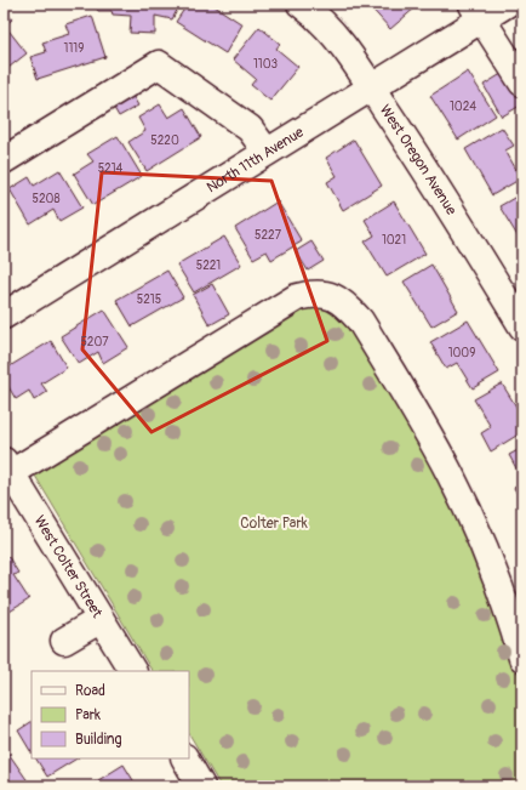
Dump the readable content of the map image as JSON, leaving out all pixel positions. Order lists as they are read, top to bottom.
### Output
{
  "streets": {
    "street": ["North 11th Avenue", "West Oregon Avenue", "West Colter Street"]
  },
  "crossings": [
    ["North 11th Avenue", "West Oregon Avenue"]
  ],
  "parks": ["Colter Park"],
  "house_numbers": [
    "1119",
    "1103",
    "1024",
    "5220",
    "5214",
    "5208",
    "5227",
    "1021",
    "5221",
    "5215",
    "5207",
    "1009"
  ],
  "legend": ["Road", "Park", "Building"]
}
